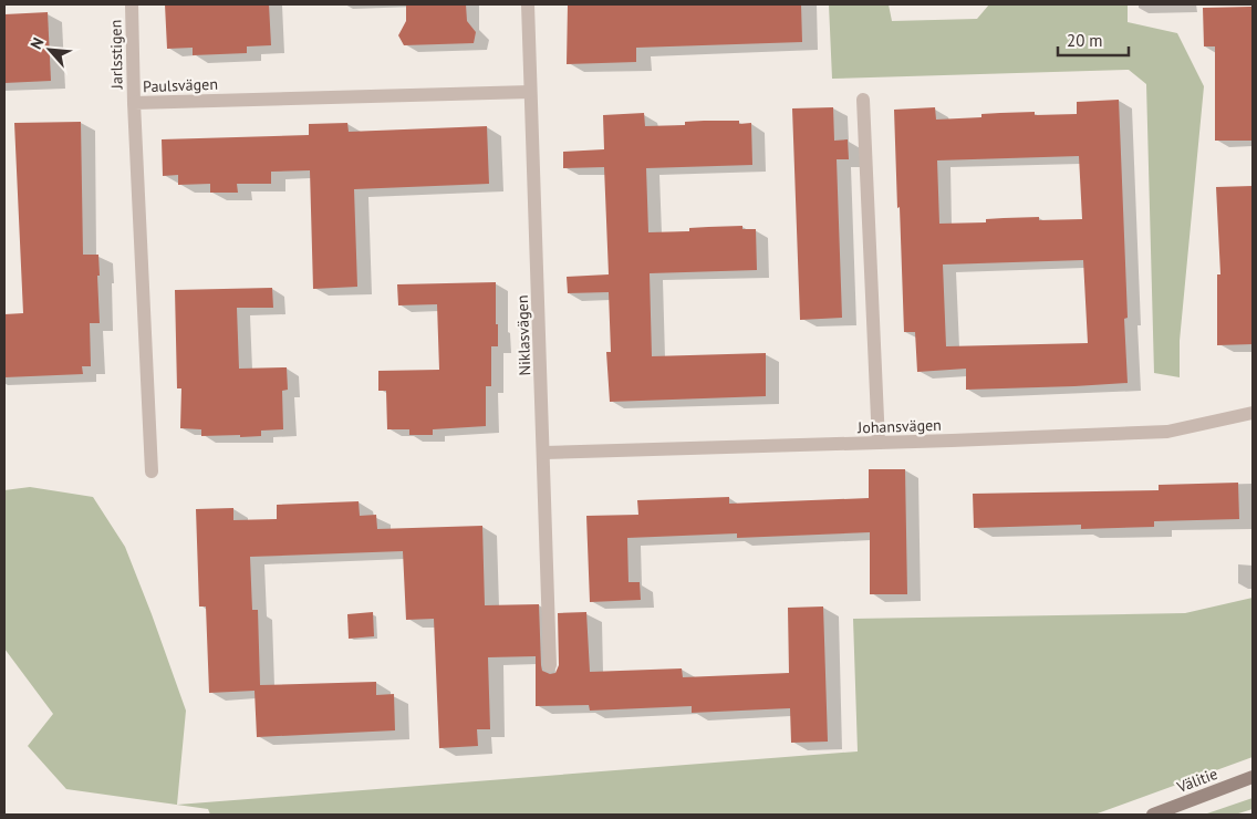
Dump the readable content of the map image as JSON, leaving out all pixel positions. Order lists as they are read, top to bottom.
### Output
{
  "streets": {
    "main road": ["Välitie"],
    "street": [
      "Jarlsstigen",
      "Paulsvägen",
      "Niklasvägen",
      "Johansvägen"
    ]
  },
  "crossings": [
    ["Jarlsstigen", "Paulsvägen"],
    ["Paulsvägen", "Niklasvägen"],
    ["Niklasvägen", "Johansvägen"]
  ],
  "scale_bar": "20 m",
  "north": "top left"
}
